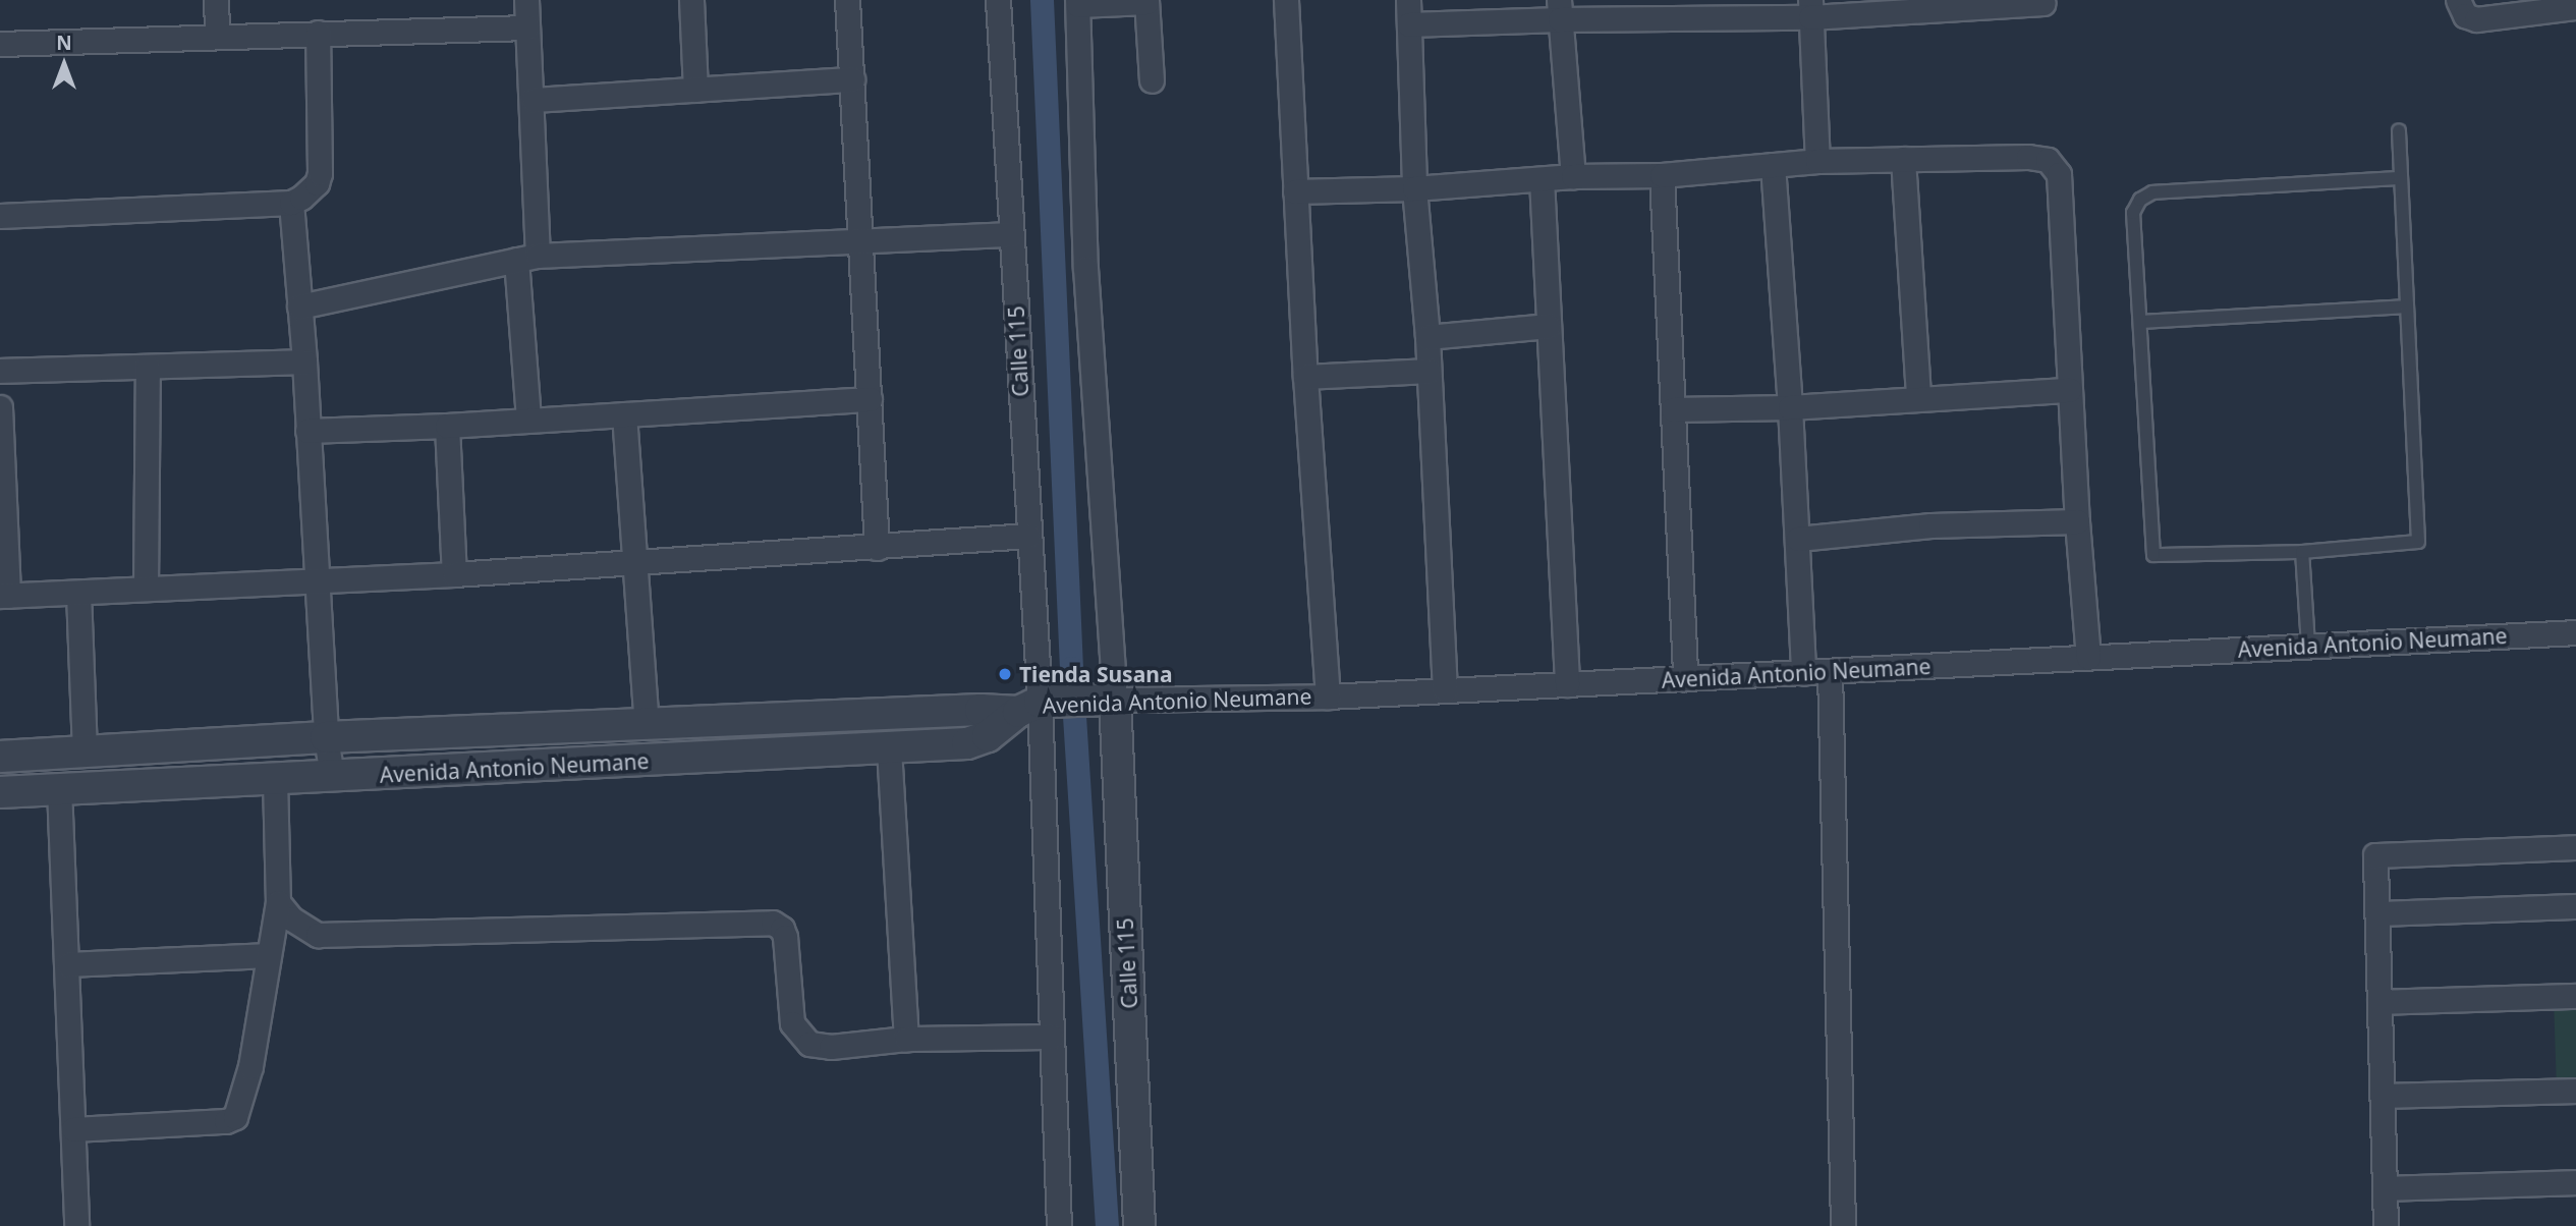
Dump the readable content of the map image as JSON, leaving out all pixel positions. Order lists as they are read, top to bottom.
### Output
{
  "streets": {
    "street": ["Calle 115", "Avenida Antonio Neumane"]
  },
  "crossings": [
    ["Calle 115", "Avenida Antonio Neumane"]
  ],
  "places": ["Tienda Susana"],
  "north": "top"
}
